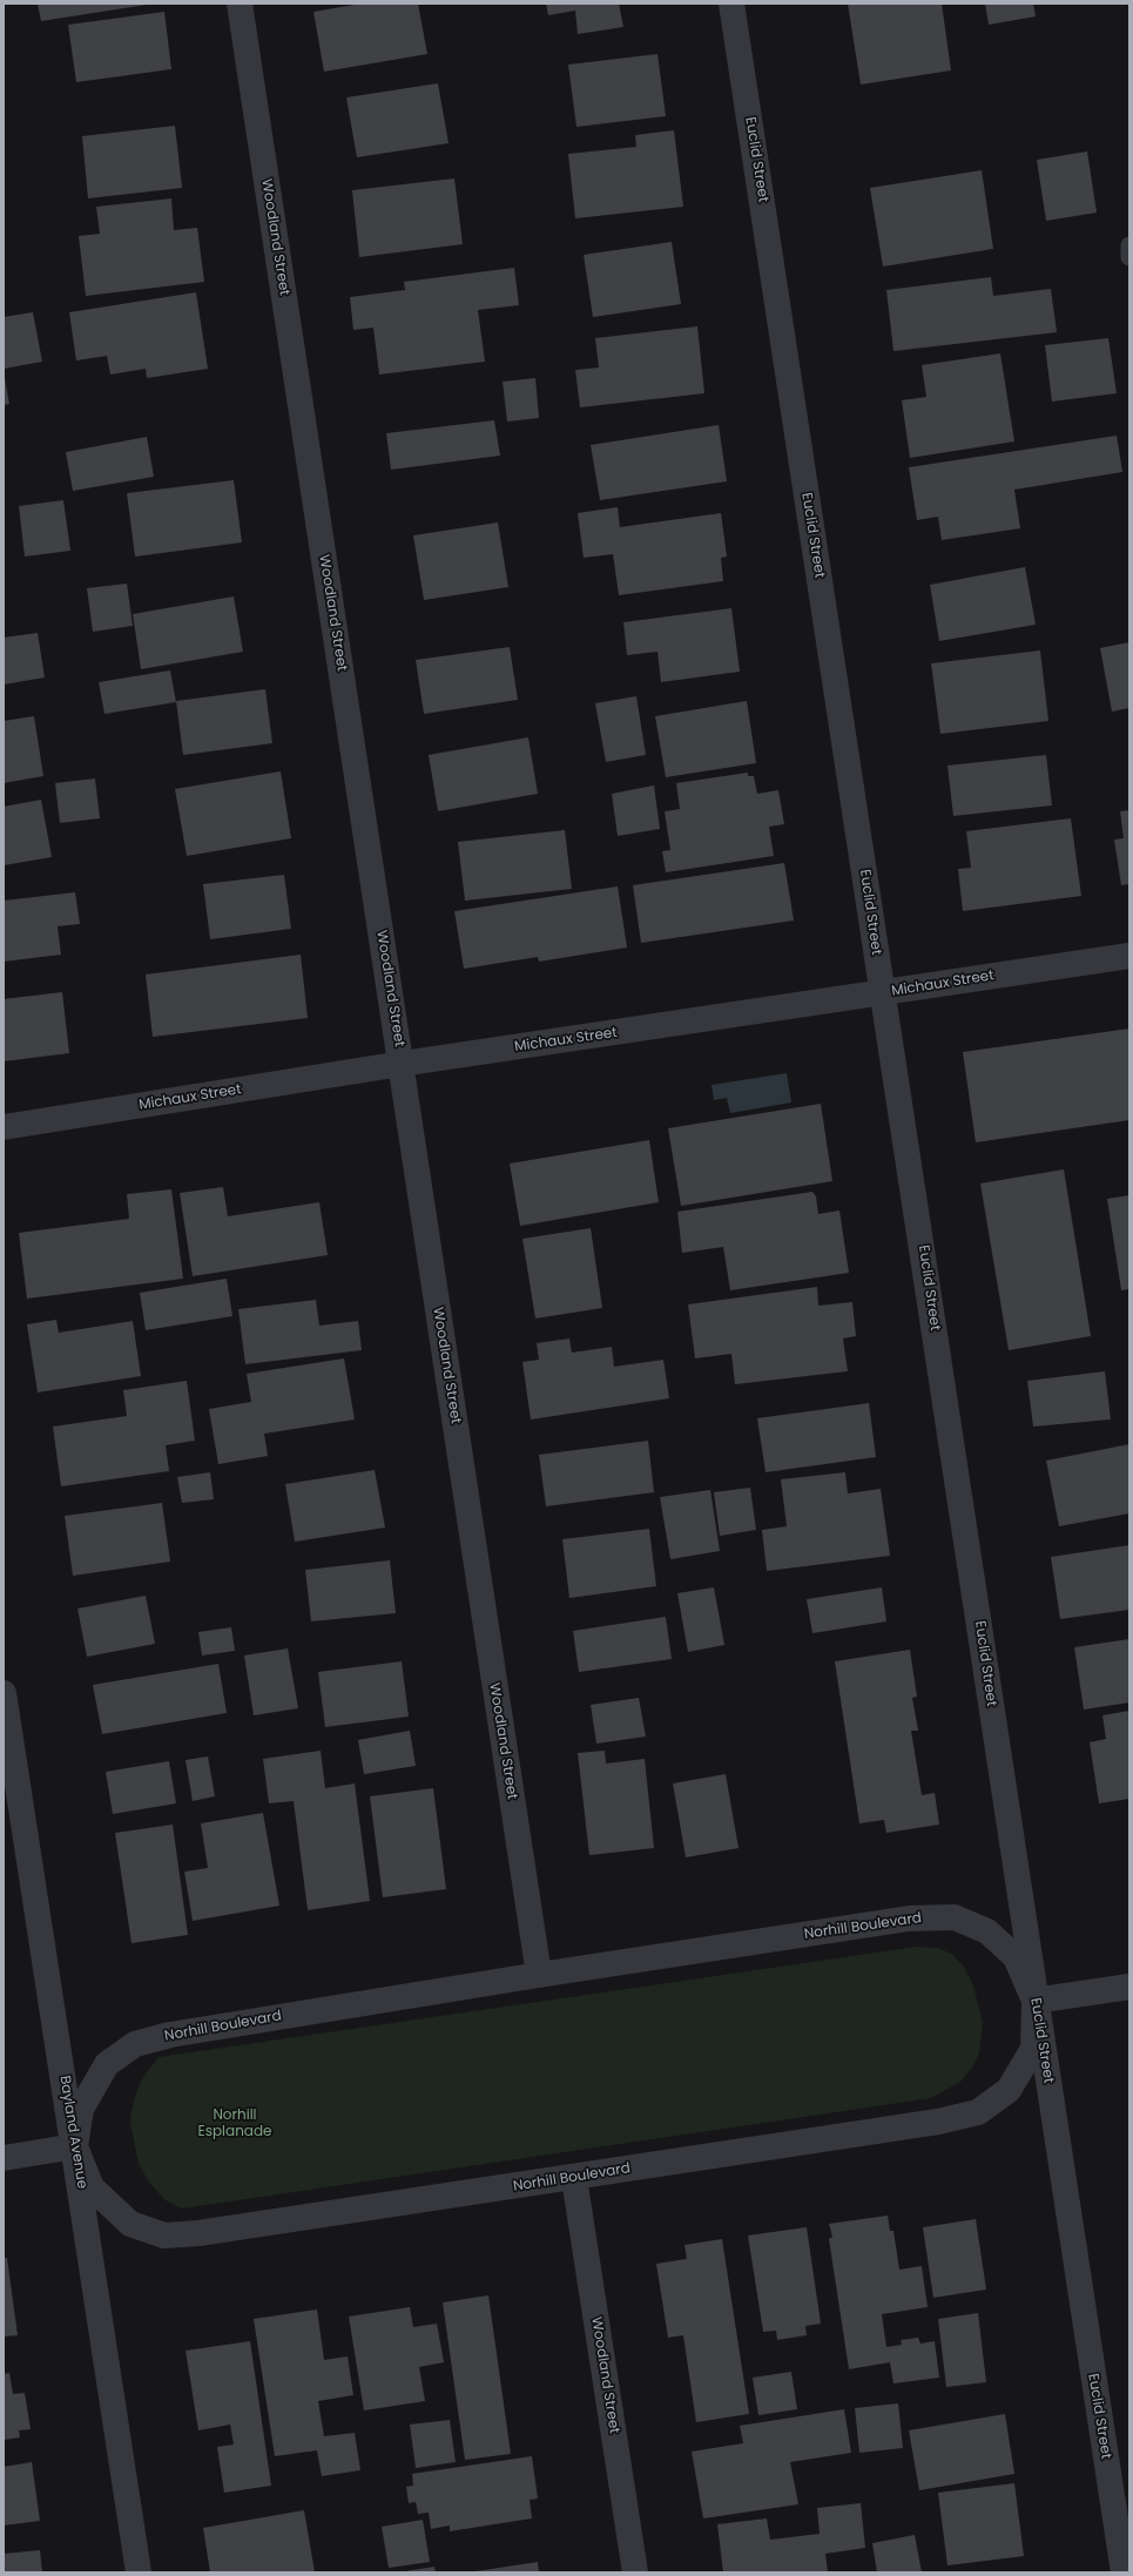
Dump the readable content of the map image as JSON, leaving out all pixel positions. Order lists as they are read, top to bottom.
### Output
{
  "streets": {
    "street": [
      "Euclid Street",
      "Woodland Street",
      "Michaux Street",
      "Norhill Boulevard",
      "Bayland Avenue"
    ]
  },
  "crossings": [
    ["Euclid Street", "Michaux Street"],
    ["Euclid Street", "Norhill Boulevard"],
    ["Woodland Street", "Michaux Street"],
    ["Woodland Street", "Norhill Boulevard"],
    ["Norhill Boulevard", "Bayland Avenue"]
  ],
  "parks": ["Norhill Esplanade"]
}
